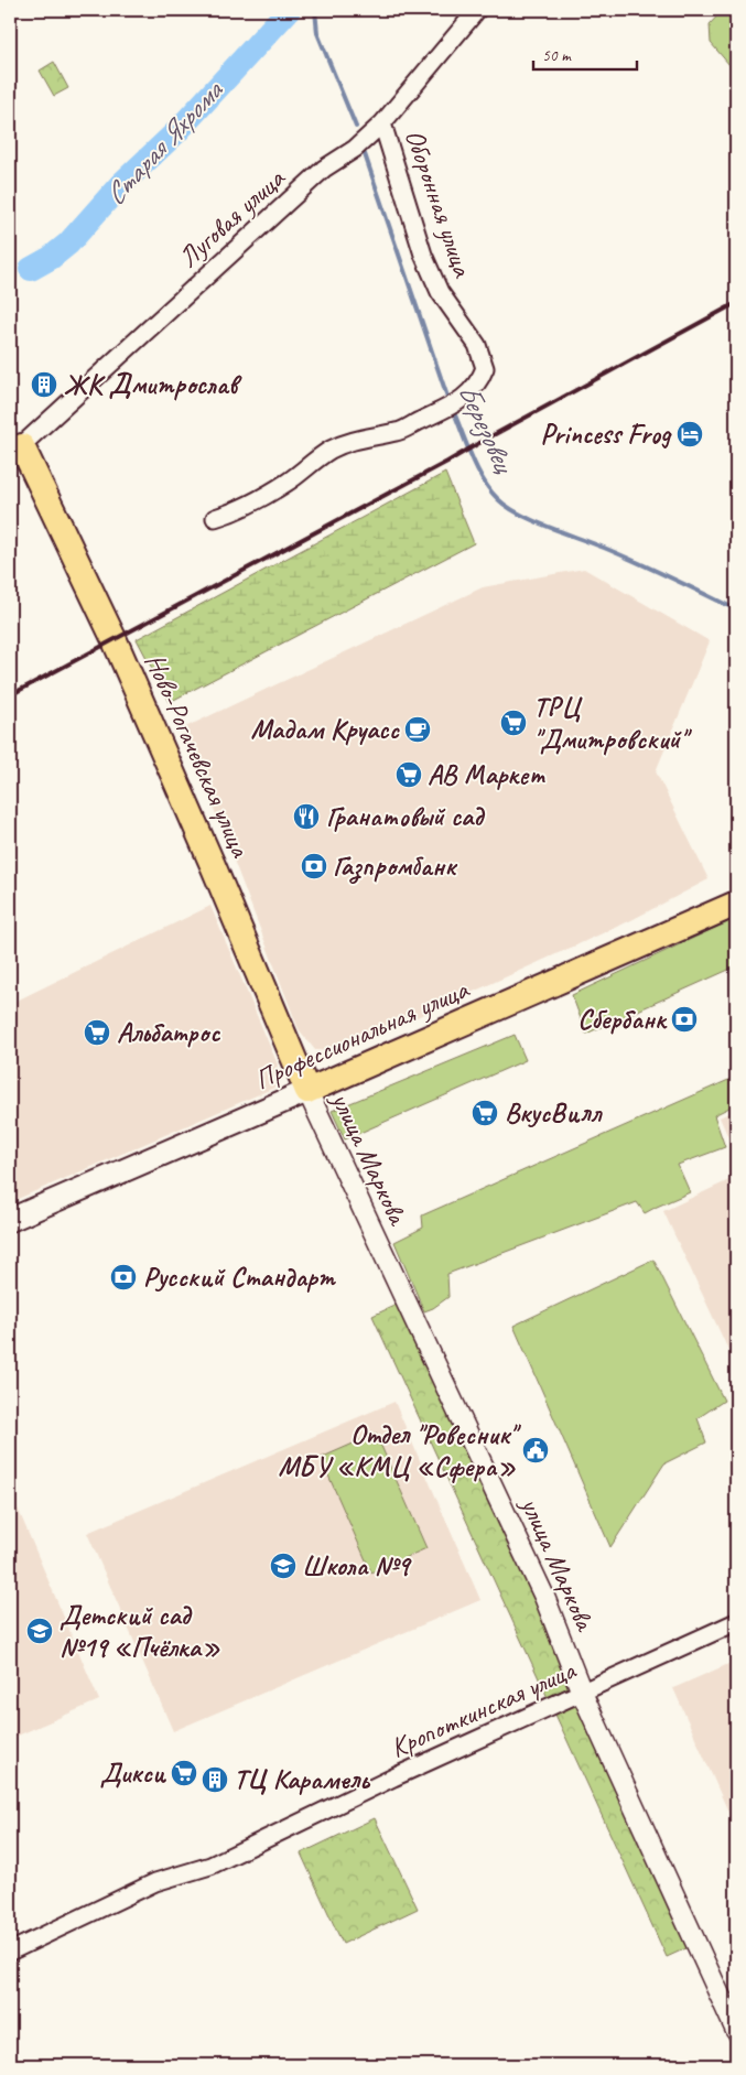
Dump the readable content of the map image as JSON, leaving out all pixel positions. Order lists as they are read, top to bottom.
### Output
{
  "streets": {
    "main road": ["Ново-Рогачевская улица", "Профессиональная улица"],
    "street": [
      "Оборонная улица",
      "Луговая улица",
      "улица Маркова",
      "Кропоткинская улица"
    ]
  },
  "crossings": [
    ["Оборонная улица", "Луговая улица"],
    ["Луговая улица", "Ново-Рогачевская улица"],
    ["Ново-Рогачевская улица", "Профессиональная улица"],
    ["Ново-Рогачевская улица", "улица Маркова"],
    ["Профессиональная улица", "улица Маркова"],
    ["улица Маркова", "Кропоткинская улица"]
  ],
  "water": ["Старая Яхрома", "Березовец"],
  "places": {
    "building": ["ЖК Дмитрослав", "ТЦ Карамель"],
    "hotel": ["Princess Frog"],
    "supermarket": [
      "ТРЦ \"Дмитровский\"",
      "АВ Маркет",
      "Альбатрос",
      "ВкусВилл",
      "Дикси"
    ],
    "cafe": ["Мадам Круасс"],
    "restaurant": ["Гранатовый сад"],
    "bank": ["Газпромбанк", "Сбербанк", "Русский Стандарт"],
    "public building": ["Отдел \"Ровесник\" МБУ «КМЦ «Сфера»"],
    "school or university": ["Школа №9", "Детский сад №19 «Пчёлка»"]
  },
  "scale_bar": "50 m"
}
